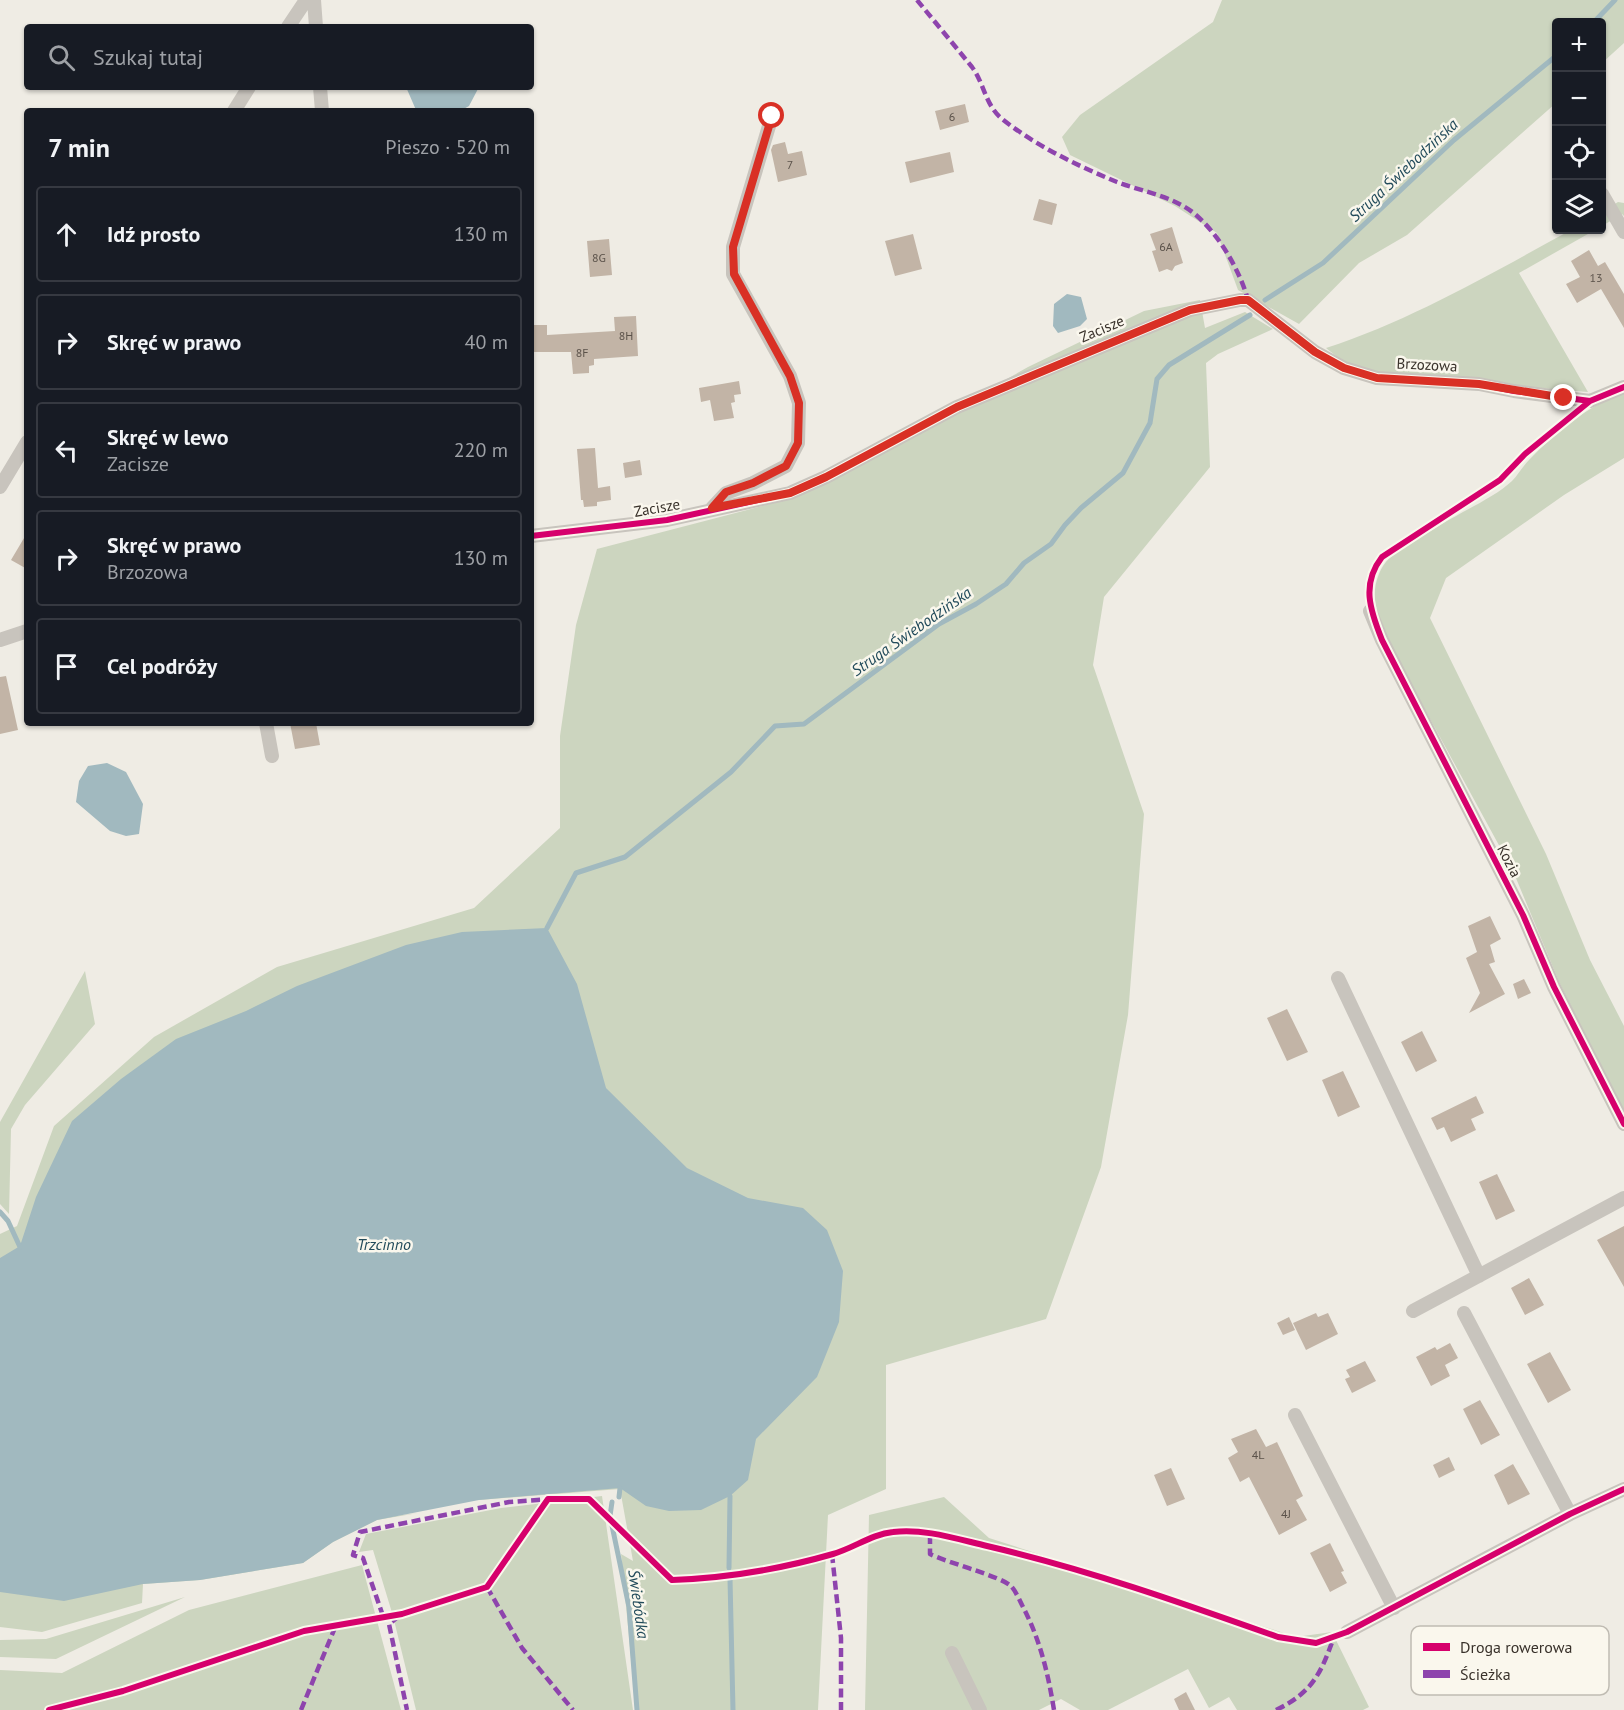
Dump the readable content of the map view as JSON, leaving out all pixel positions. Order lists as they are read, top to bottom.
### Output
{
  "streets": {
    "street": ["Zacisze", "Brzozowa", "Kozia"]
  },
  "crossings": [
    ["Zacisze", "Brzozowa"]
  ],
  "water": ["Struga Świebodzińska", "Trzcinno", "Świebódka"],
  "house_numbers": [
    "6",
    "7",
    "6A",
    "8G",
    "13",
    "8H",
    "8F",
    "4L",
    "4J"
  ],
  "legend": ["Droga rowerowa", "Ścieżka"],
  "page": {
    "map_buttons": ["+", "−"],
    "search": "Szukaj tutaj",
    "heading": ["7 min", "Pieszo · 520 m"],
    "list": [
      ["Idź prosto", "130 m"],
      ["Skręć w prawo", "40 m"],
      ["Skręć w lewo", "Zacisze", "220 m"],
      ["Skręć w prawo", "Brzozowa", "130 m"],
      "Cel podróży"
    ]
  }
}
